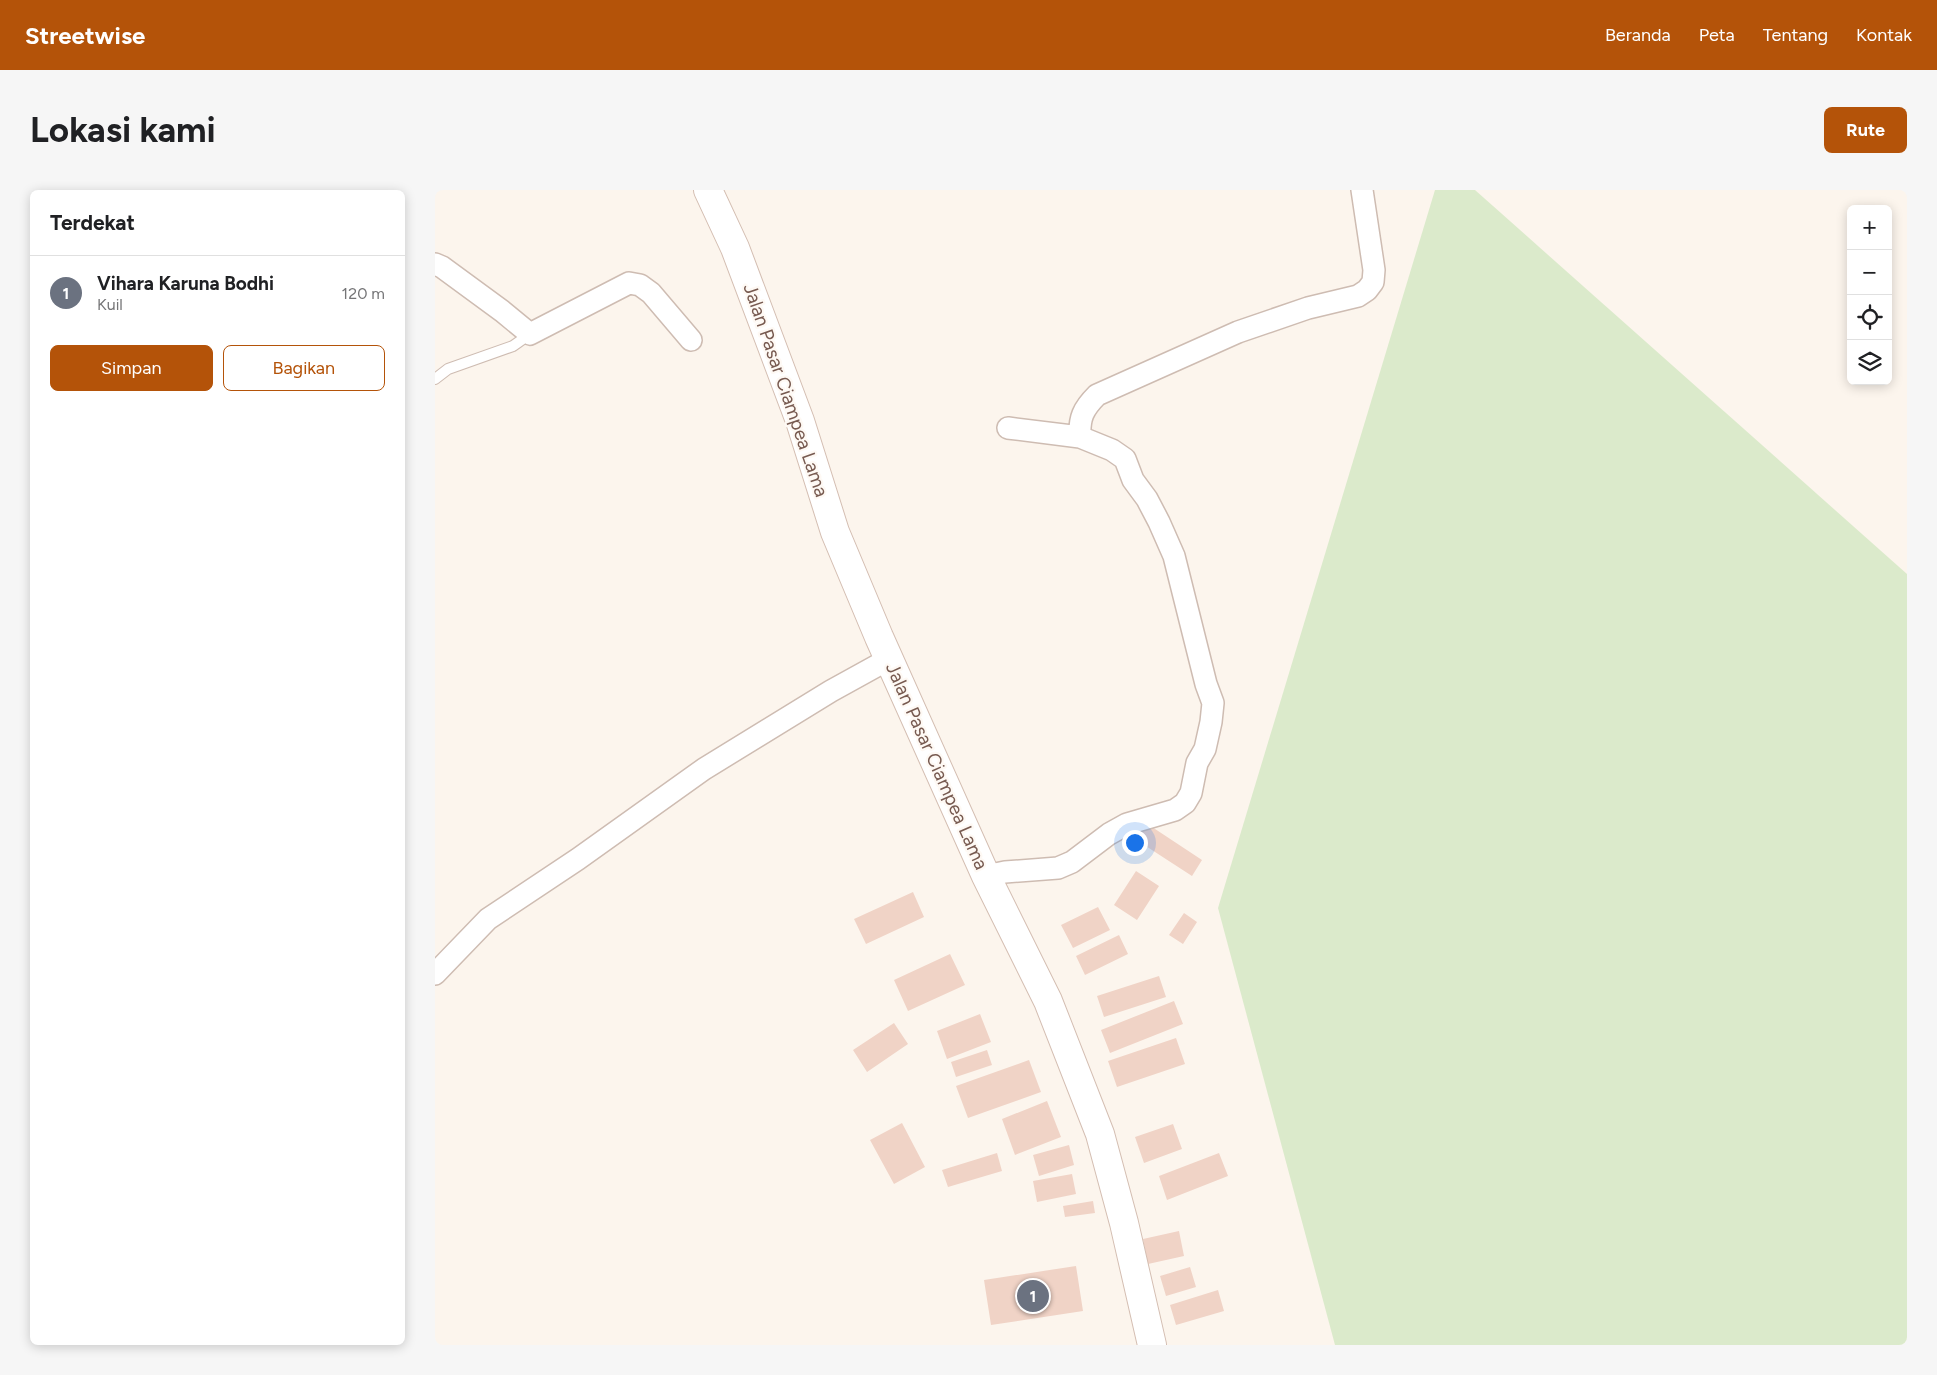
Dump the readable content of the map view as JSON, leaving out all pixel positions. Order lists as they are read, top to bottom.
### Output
{
  "streets": {
    "main road": ["Jalan Pasar Ciampea Lama"]
  },
  "page": {
    "header": "Streetwise",
    "nav": [
      "Beranda",
      "Peta",
      "Tentang",
      "Kontak"
    ],
    "buttons": [
      "Rute",
      ["Simpan", "Bagikan"]
    ],
    "title": "Lokasi kami",
    "heading": "Terdekat",
    "map_buttons": ["+", "−"],
    "list": [
      {
        "mark": "1",
        "name": "Vihara Karuna Bodhi",
        "note": "Kuil",
        "value": "120 m"
      }
    ],
    "pins": "1"
  }
}
